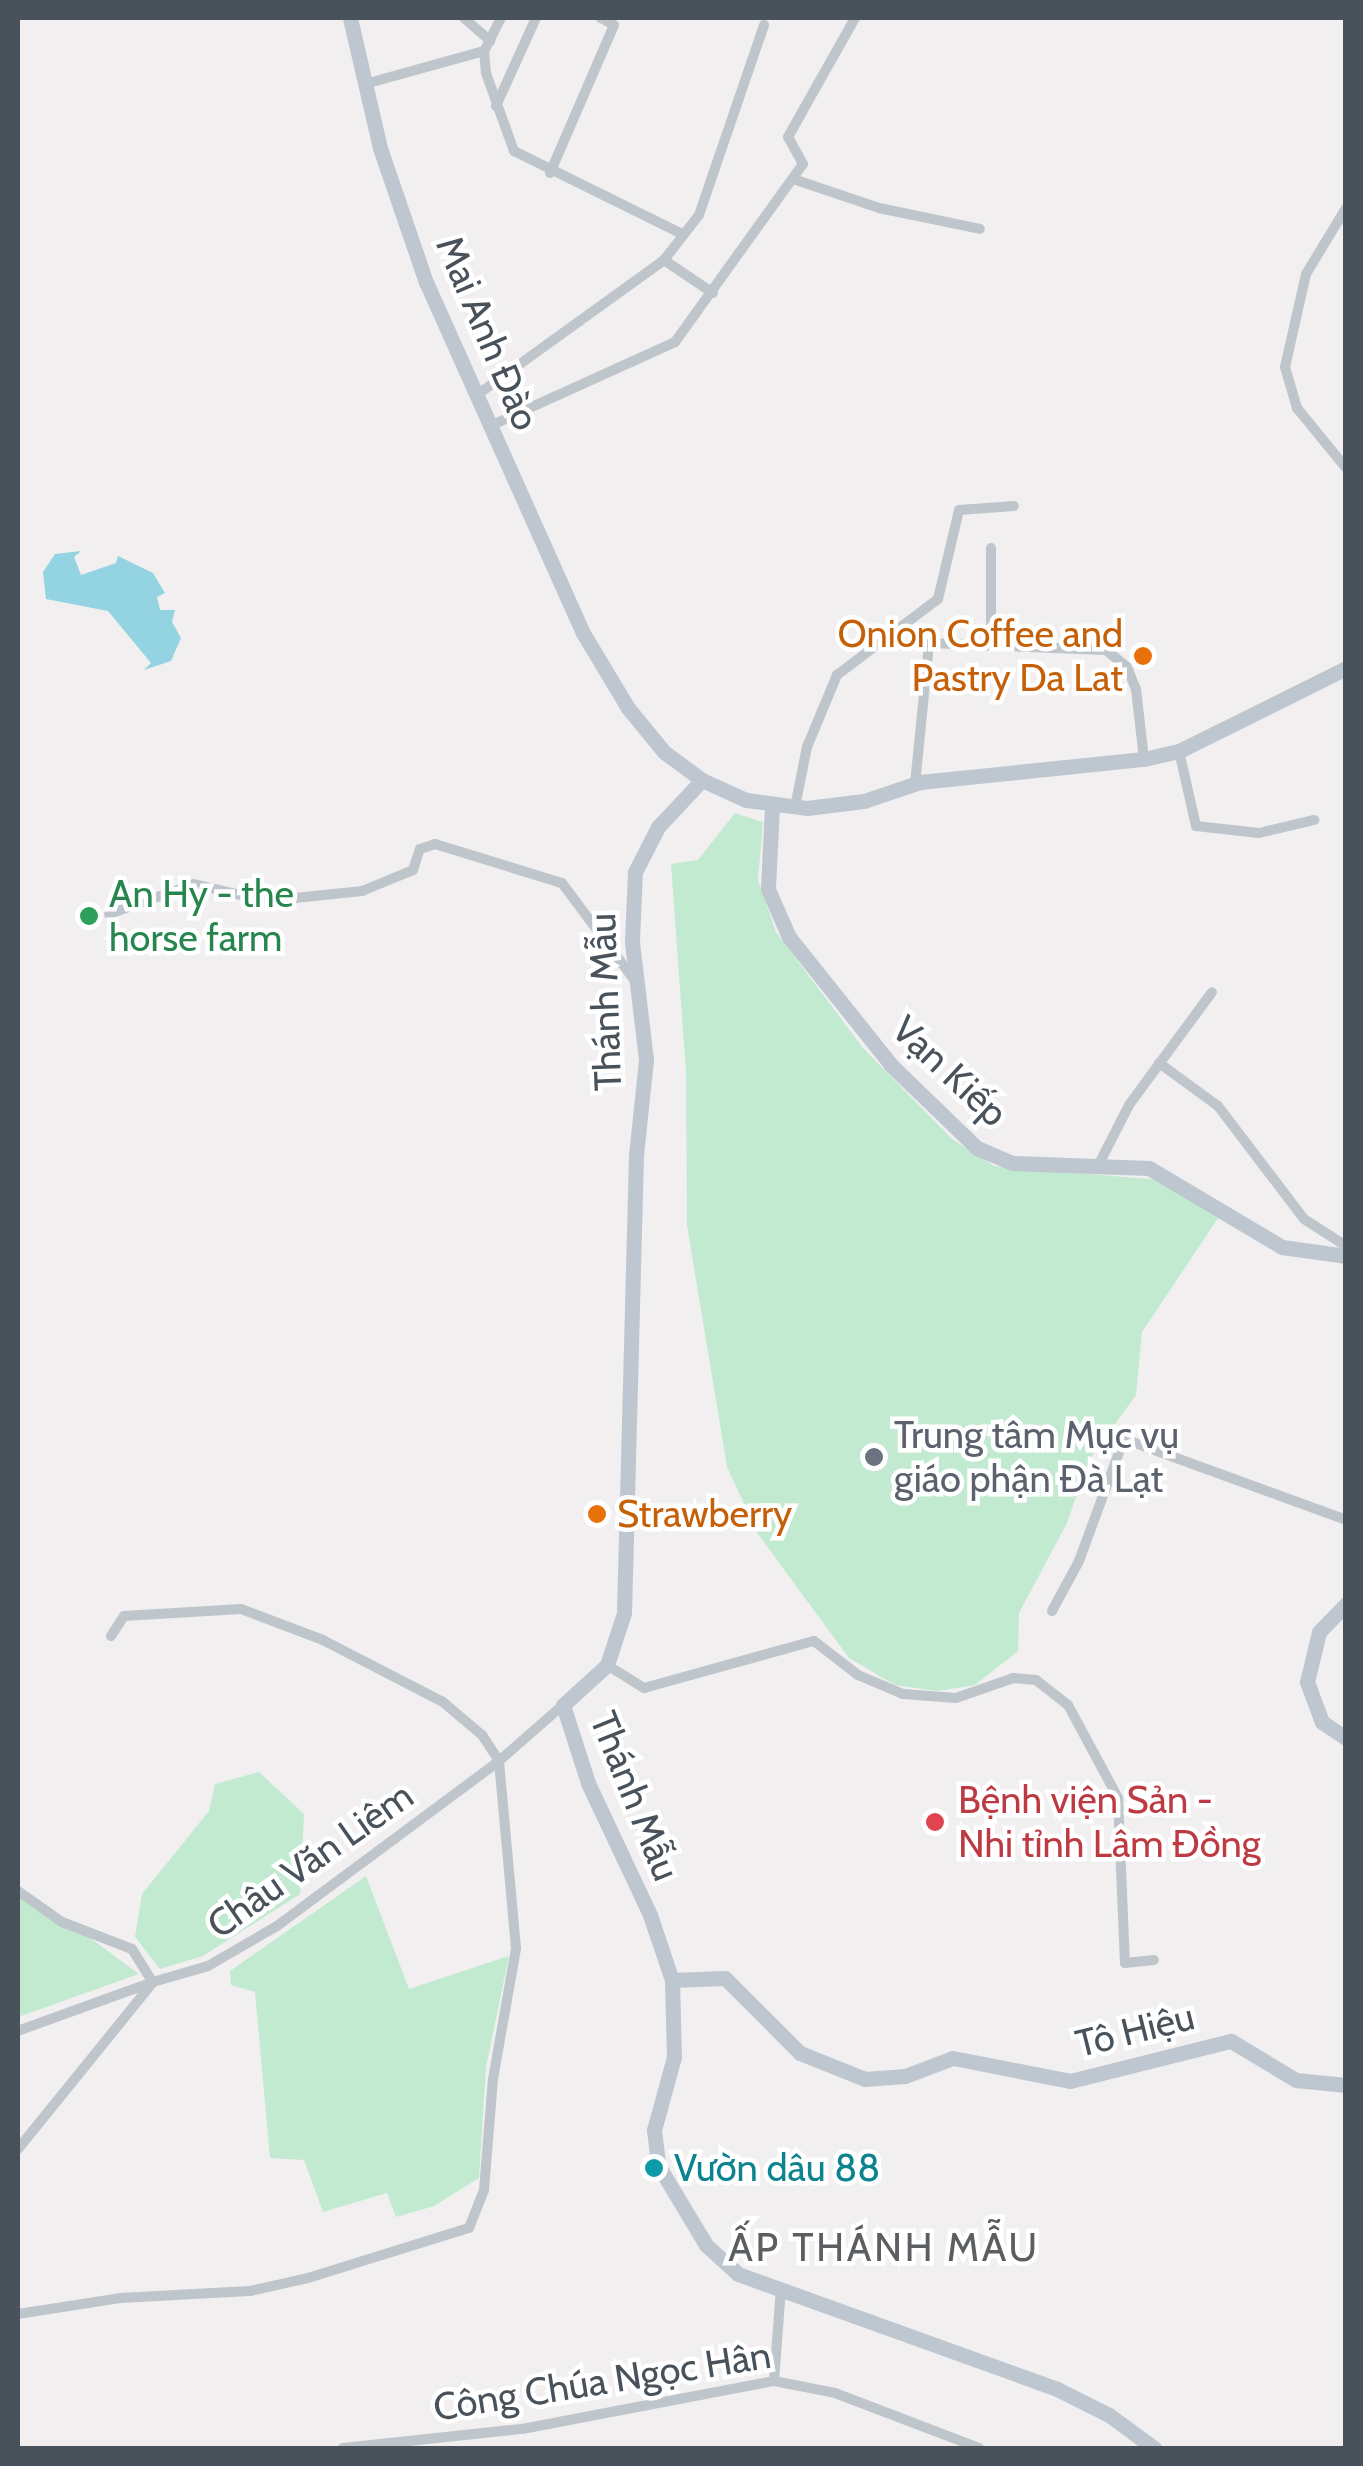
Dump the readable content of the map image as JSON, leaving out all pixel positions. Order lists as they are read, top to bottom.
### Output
{
  "streets": {
    "main road": [
      "Mai Anh Đào",
      "Thánh Mẫu",
      "Vạn Kiếp",
      "Tô Hiệu"
    ],
    "street": ["Châu Văn Liêm", "Công Chúa Ngọc Hân"]
  },
  "crossings": [
    ["Mai Anh Đào", "Thánh Mẫu"],
    ["Mai Anh Đào", "Vạn Kiếp"],
    ["Thánh Mẫu", "Châu Văn Liêm"],
    ["Thánh Mẫu", "Tô Hiệu"]
  ],
  "districts": ["ẤP THÁNH MẪU"],
  "places": [
    "Onion Coffee and Pastry Da Lat",
    "An Hy - the horse farm",
    "Trung tâm Mục vụ giáo phận Đà Lạt",
    "Strawberry",
    "Bệnh viện Sản - Nhi tỉnh Lâm Đồng",
    "Vườn dâu 88"
  ]
}
